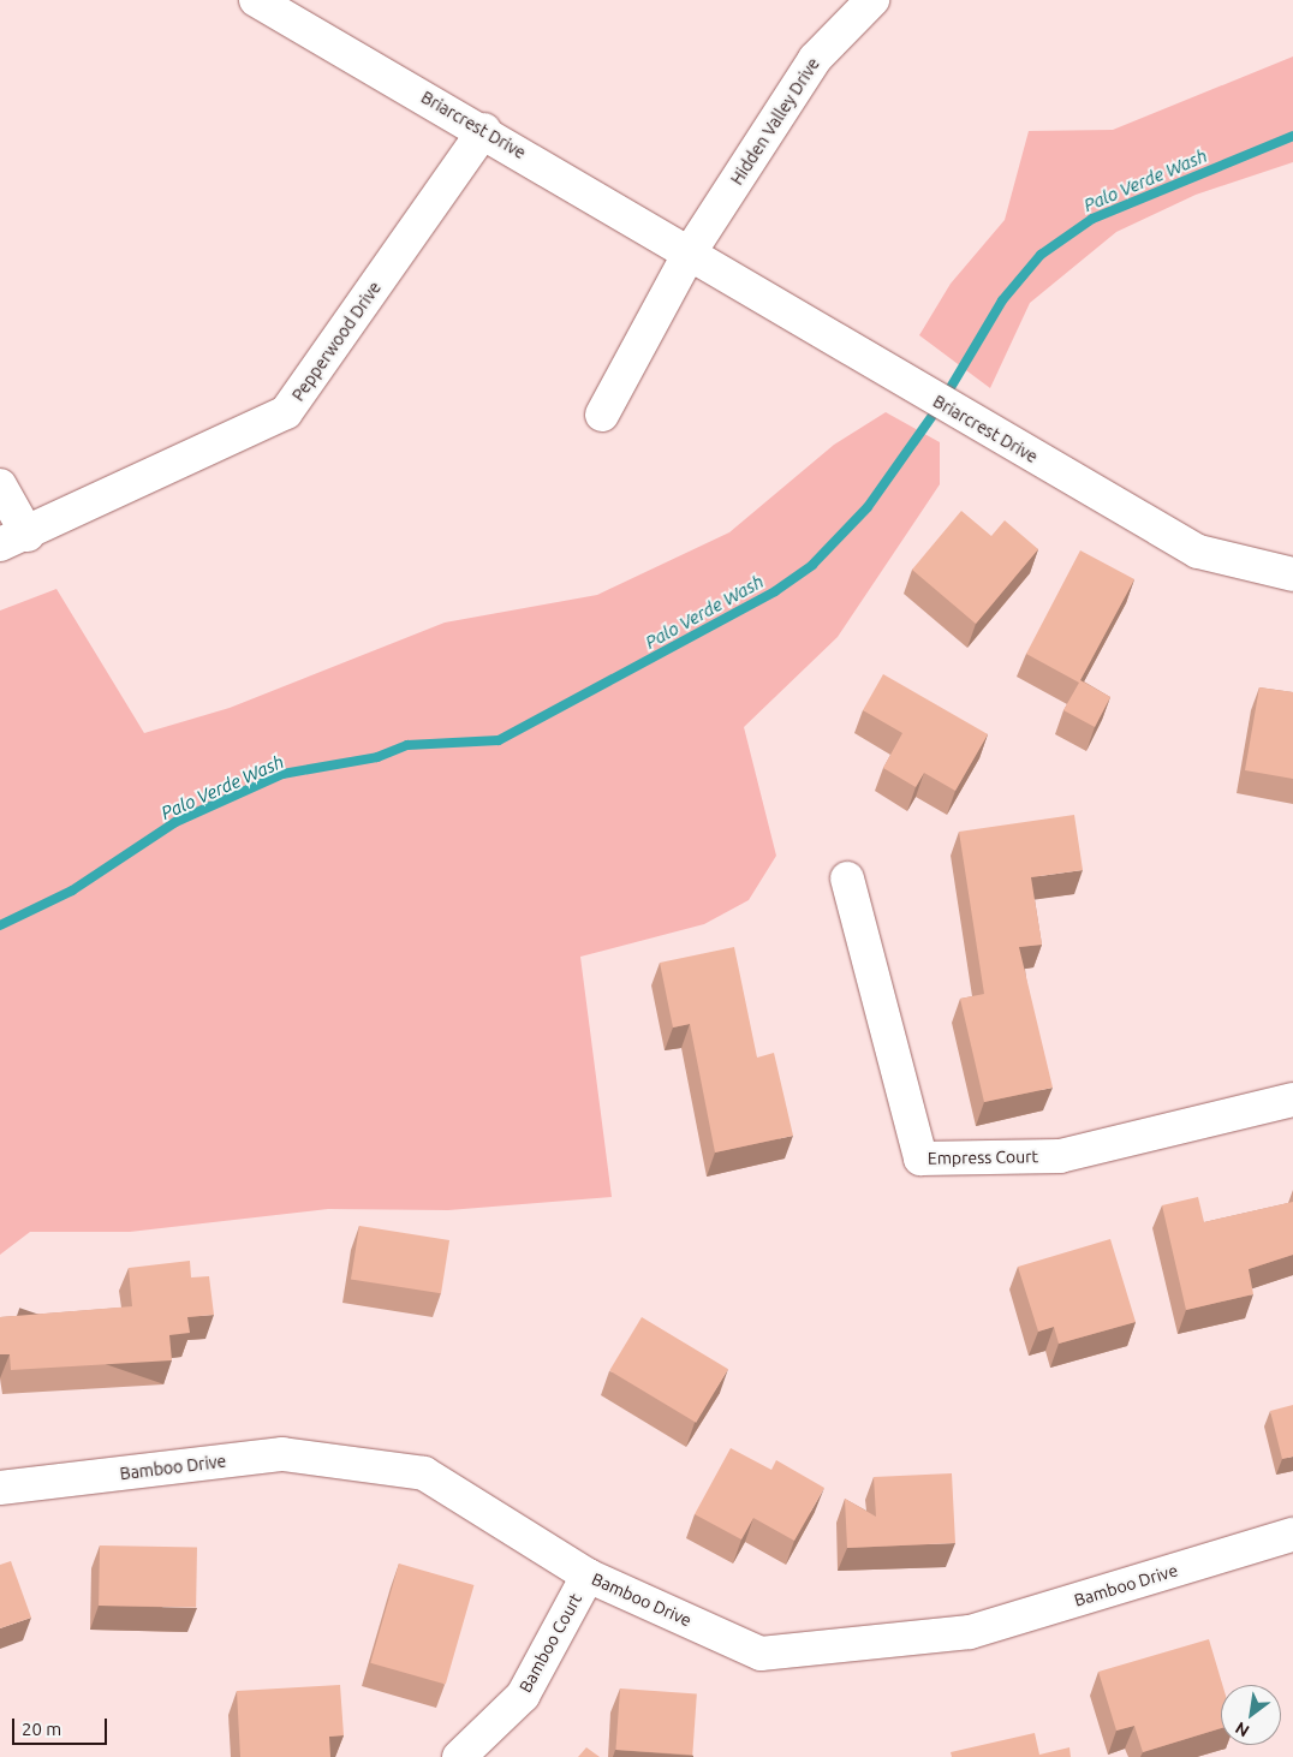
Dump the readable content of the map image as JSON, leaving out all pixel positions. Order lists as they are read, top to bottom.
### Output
{
  "streets": {
    "street": [
      "Hidden Valley Drive",
      "Briarcrest Drive",
      "Pepperwood Drive",
      "Empress Court",
      "Bamboo Drive",
      "Bamboo Court"
    ]
  },
  "crossings": [
    ["Hidden Valley Drive", "Briarcrest Drive"],
    ["Briarcrest Drive", "Pepperwood Drive"],
    ["Bamboo Drive", "Bamboo Court"]
  ],
  "water": ["Palo Verde Wash"],
  "scale_bar": "20 m",
  "north": "bottom left"
}
